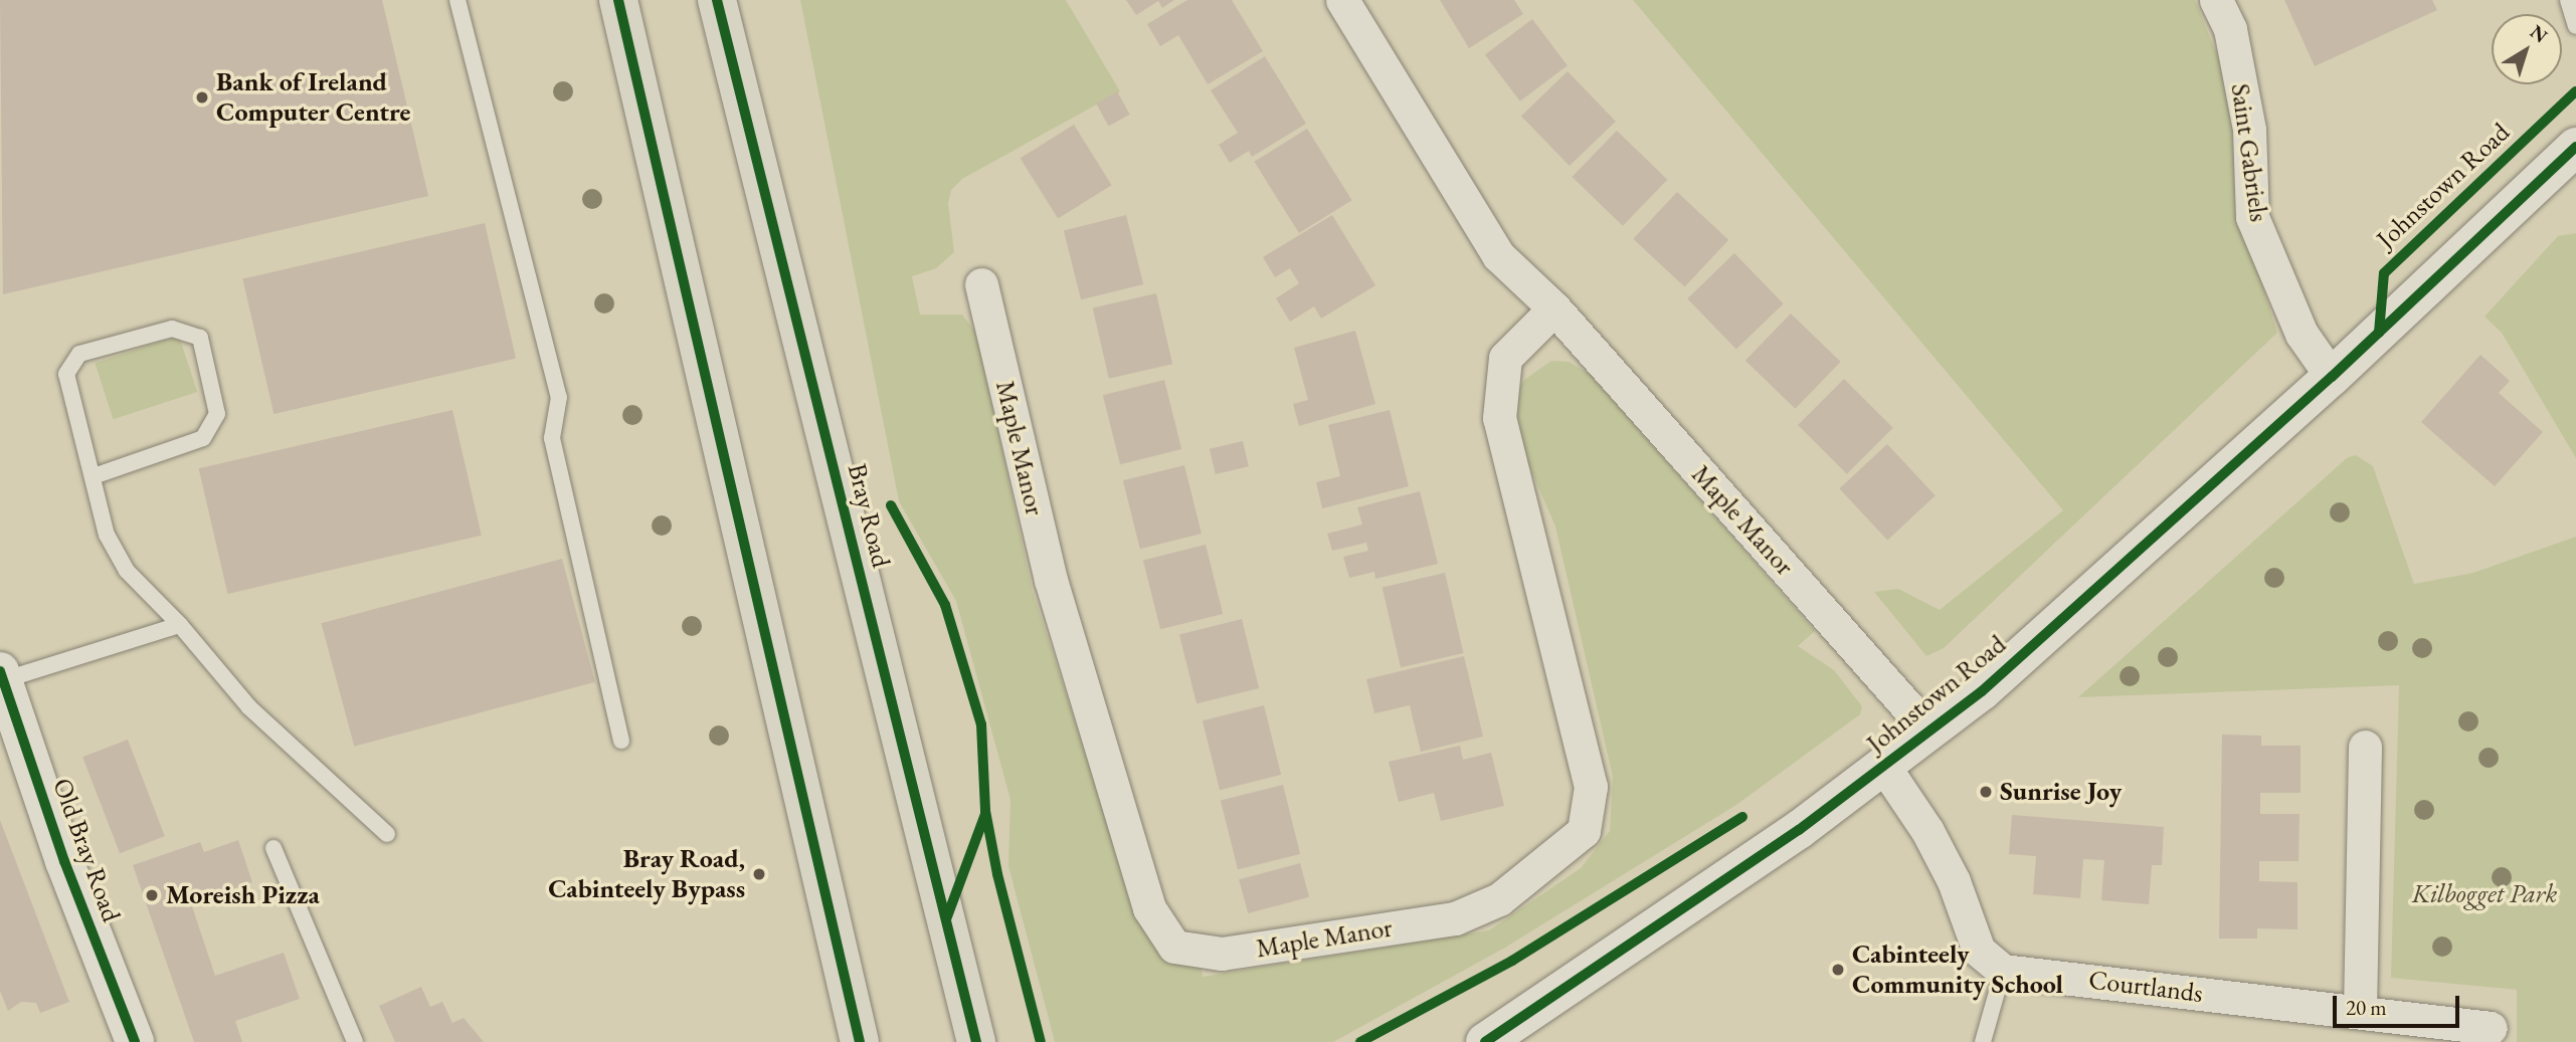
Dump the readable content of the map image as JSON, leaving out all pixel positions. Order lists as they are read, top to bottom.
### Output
{
  "streets": {
    "highway": ["Bray Road"],
    "street": [
      "Saint Gabriels",
      "Johnstown Road",
      "Maple Manor",
      "Old Bray Road",
      "Courtlands"
    ]
  },
  "crossings": [
    ["Saint Gabriels", "Johnstown Road"],
    ["Johnstown Road", "Maple Manor"]
  ],
  "parks": ["Kilbogget Park"],
  "places": [
    "Bank of Ireland Computer Centre",
    "Sunrise Joy",
    "Bray Road, Cabinteely Bypass",
    "Moreish Pizza",
    "Cabinteely Community School"
  ],
  "scale_bar": "20 m",
  "north": "top right"
}
